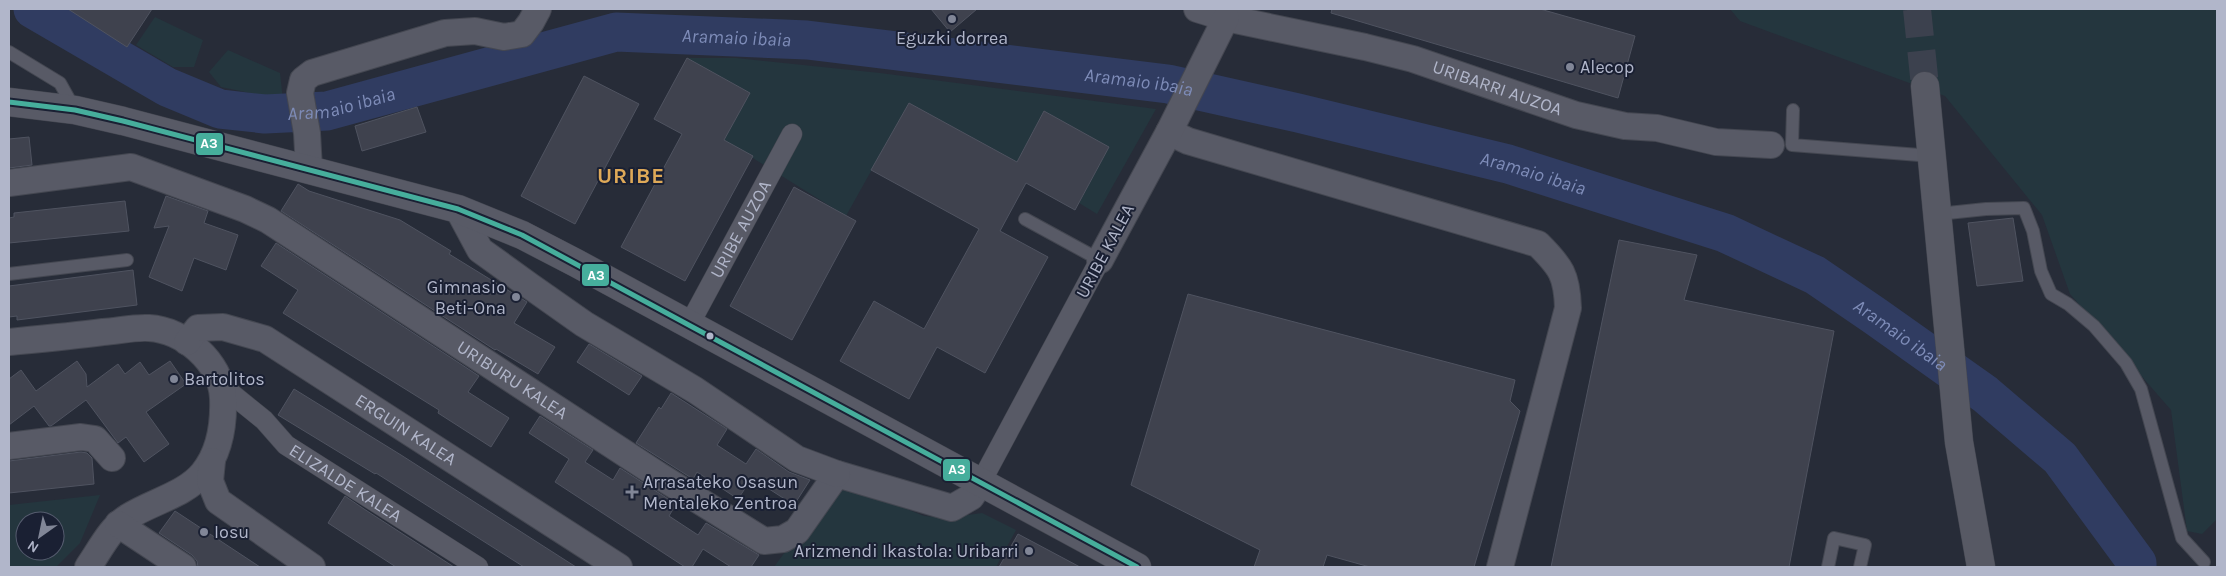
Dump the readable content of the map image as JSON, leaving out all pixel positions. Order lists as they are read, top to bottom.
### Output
{
  "streets": {
    "street": [
      "URIBARRI AUZOA",
      "URIBE AUZOA",
      "URIBE KALEA",
      "URIBURU KALEA",
      "ERGUIN KALEA",
      "ELIZALDE KALEA"
    ]
  },
  "crossings": [
    ["URIBARRI AUZOA", "URIBE KALEA"]
  ],
  "districts": ["URIBE"],
  "water": ["Aramaio ibaia"],
  "places": {
    "other": [
      "Eguzki dorrea",
      "Alecop",
      "Gimnasio Beti-Ona",
      "Bartolitos",
      "Iosu",
      "Arizmendi Ikastola: Uribarri"
    ],
    "health": ["Arrasateko Osasun Mentaleko Zentroa"]
  },
  "lines": ["transit line A3"],
  "north": "bottom left"
}
